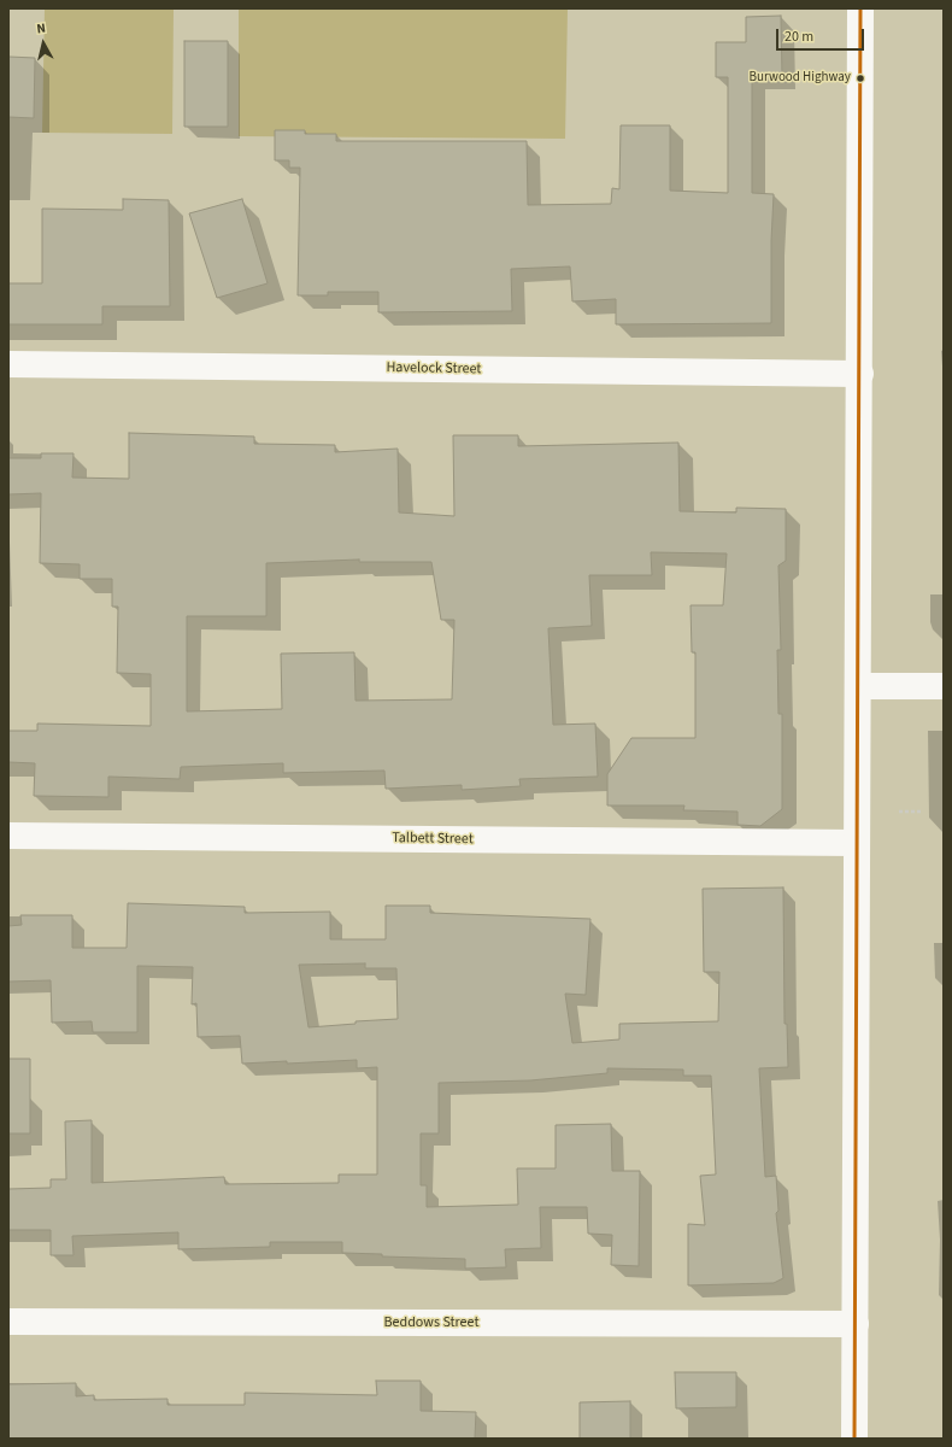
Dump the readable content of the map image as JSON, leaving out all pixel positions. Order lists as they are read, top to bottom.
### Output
{
  "streets": {
    "street": ["Havelock Street", "Talbett Street", "Beddows Street"]
  },
  "places": ["Burwood Highway"],
  "scale_bar": "20 m",
  "north": "top"
}
